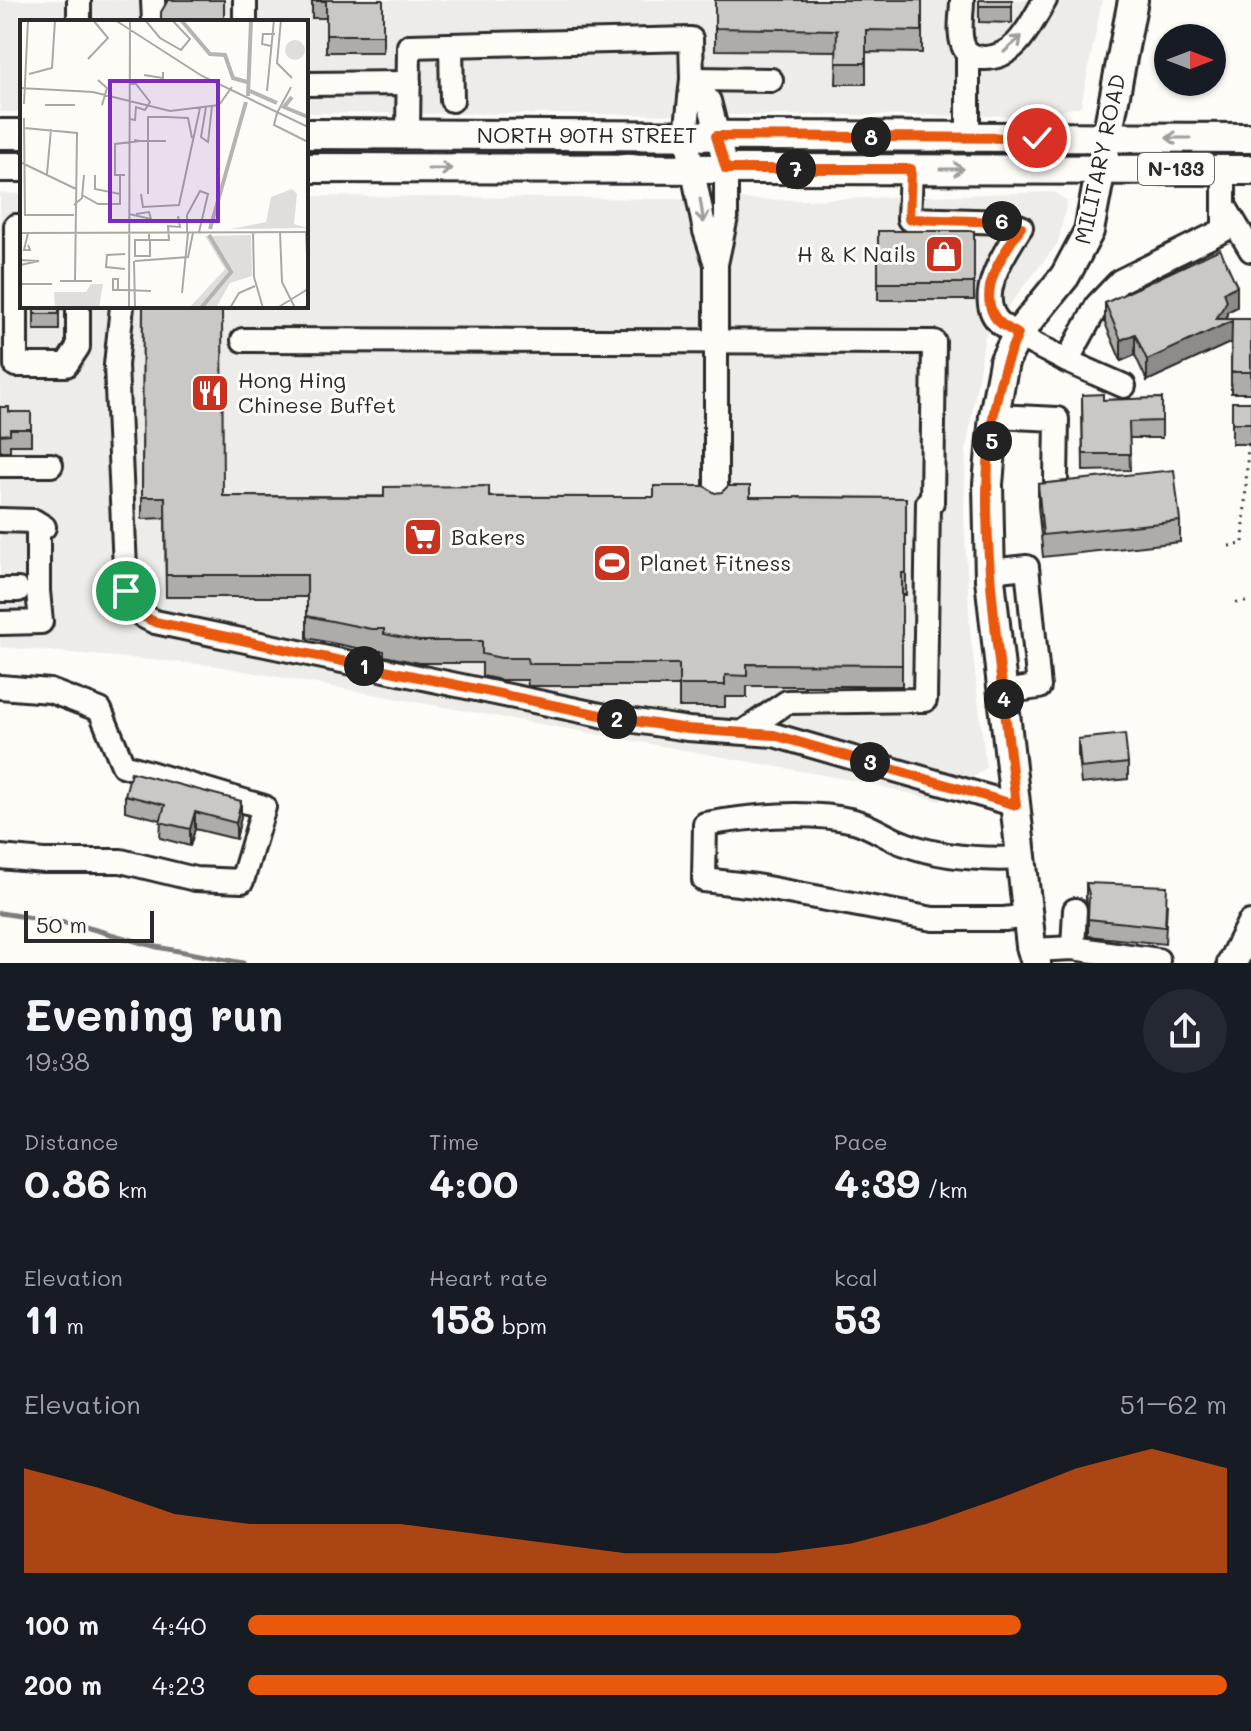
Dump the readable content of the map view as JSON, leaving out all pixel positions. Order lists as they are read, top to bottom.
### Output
{
  "streets": {
    "main road": ["NORTH 90TH STREET", "MILITARY ROAD", "N-133"]
  },
  "crossings": [
    ["NORTH 90TH STREET", "MILITARY ROAD"]
  ],
  "places": {
    "shop": ["H & K Nails"],
    "restaurant": ["Hong Hing Chinese Buffet"],
    "supermarket": ["Bakers"],
    "sports": ["Planet Fitness"]
  },
  "scale_bar": "50 m",
  "north": "right",
  "page": {
    "pins": [
      "8",
      "7",
      "6",
      "5",
      "1",
      "4",
      "2",
      "3"
    ],
    "scale": "50 m",
    "heading": ["Evening run", "19:38"],
    "stats": [
      ["Distance", "0.86 km"],
      ["Time", "4:00"],
      ["Pace", "4:39 /km"],
      ["Elevation", "11 m"],
      ["Heart rate", "158 bpm"],
      ["kcal", "53"]
    ],
    "chart": ["Elevation", "51–62 m"],
    "list": [
      {
        "name": "100 m",
        "note": "4:40"
      },
      {
        "name": "200 m",
        "note": "4:23"
      }
    ]
  }
}
